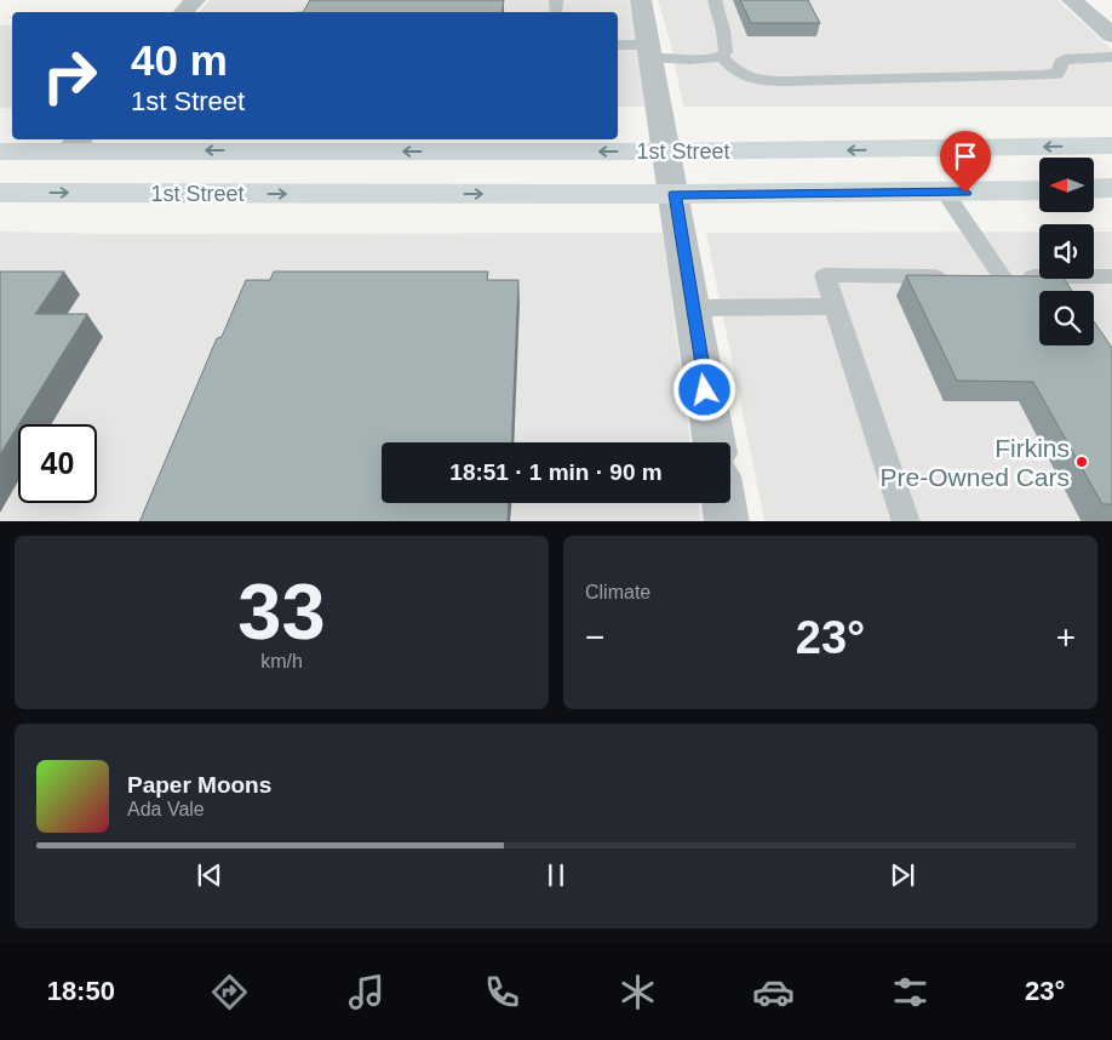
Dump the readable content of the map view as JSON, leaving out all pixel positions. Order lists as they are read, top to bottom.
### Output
{
  "streets": {
    "main road": ["1st Street"]
  },
  "places": ["Firkins Pre-Owned Cars"],
  "north": "left",
  "page": {
    "turn": ["40 m", "1st Street"],
    "limit": "40",
    "trip": "18:51 · 1 min · 90 m",
    "tile": [
      ["33", "km/h"],
      "Climate"
    ],
    "heat": ["−", "23°", "+"],
    "song": ["Paper Moons", "Ada Vale"],
    "tabs": ["18:50", "23°"]
  }
}
